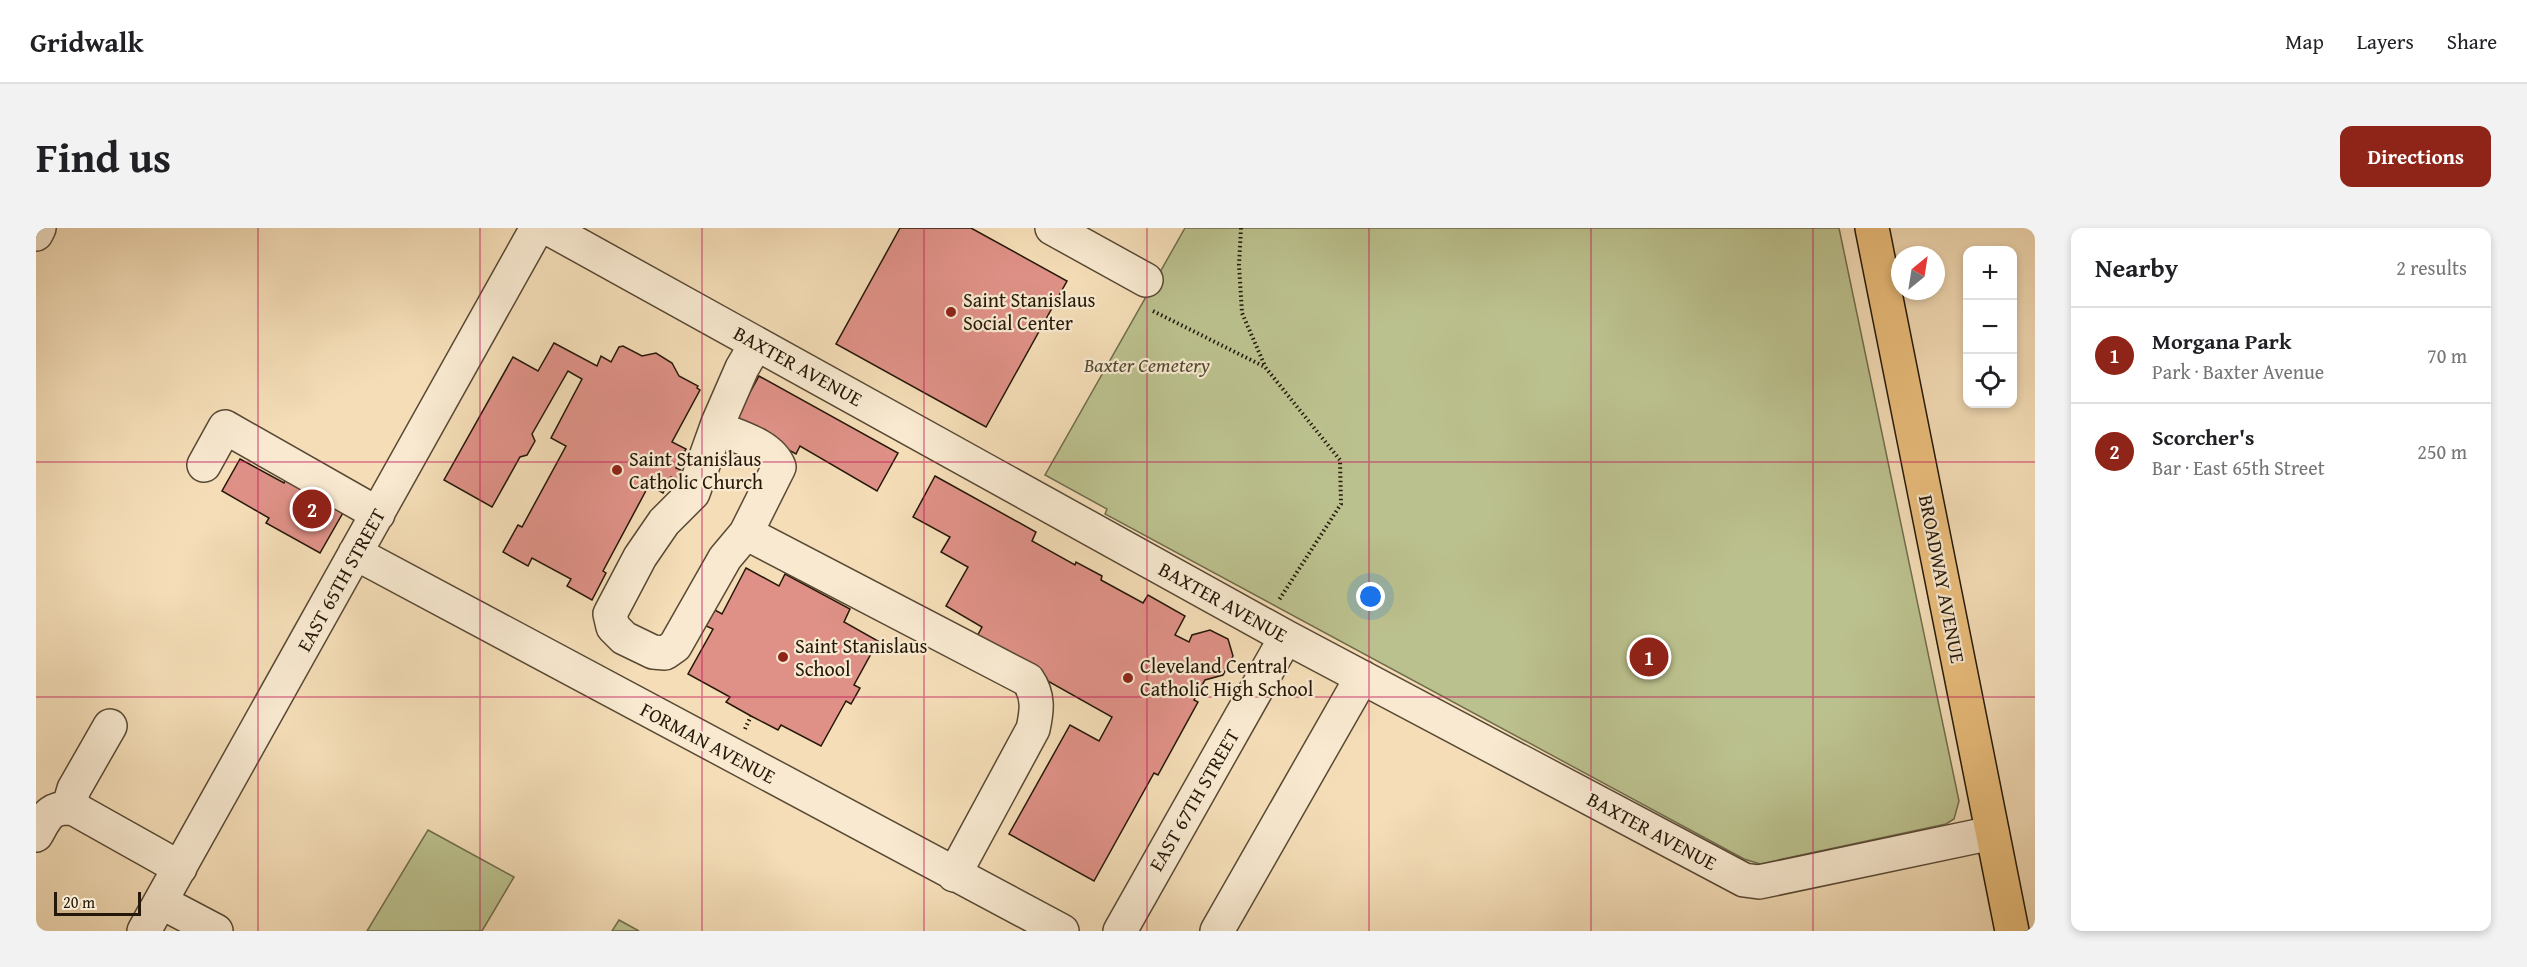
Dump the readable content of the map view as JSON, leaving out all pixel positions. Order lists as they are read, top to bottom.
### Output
{
  "streets": {
    "main road": ["BROADWAY AVENUE"],
    "street": [
      "BAXTER AVENUE",
      "EAST 65TH STREET",
      "FORMAN AVENUE",
      "EAST 67TH STREET"
    ]
  },
  "crossings": [
    ["BAXTER AVENUE", "BROADWAY AVENUE"],
    ["BAXTER AVENUE", "EAST 67TH STREET"],
    ["EAST 65TH STREET", "FORMAN AVENUE"]
  ],
  "parks": ["Baxter Cemetery"],
  "places": [
    "Saint Stanislaus Social Center",
    "Saint Stanislaus Catholic Church",
    "Saint Stanislaus School",
    "Cleveland Central Catholic High School"
  ],
  "scale_bar": "20 m",
  "north": "top right",
  "page": {
    "header": "Gridwalk",
    "nav": ["Map", "Layers", "Share"],
    "title": "Find us",
    "buttons": "Directions",
    "heading": ["Nearby", "2 results"],
    "map_buttons": ["+", "−"],
    "list": [
      {
        "mark": "1",
        "name": "Morgana Park",
        "note": "Park · Baxter Avenue",
        "value": "70 m"
      },
      {
        "mark": "2",
        "name": "Scorcher's",
        "note": "Bar · East 65th Street",
        "value": "250 m"
      }
    ],
    "pins": ["2", "1"],
    "scale": "20 m"
  }
}
